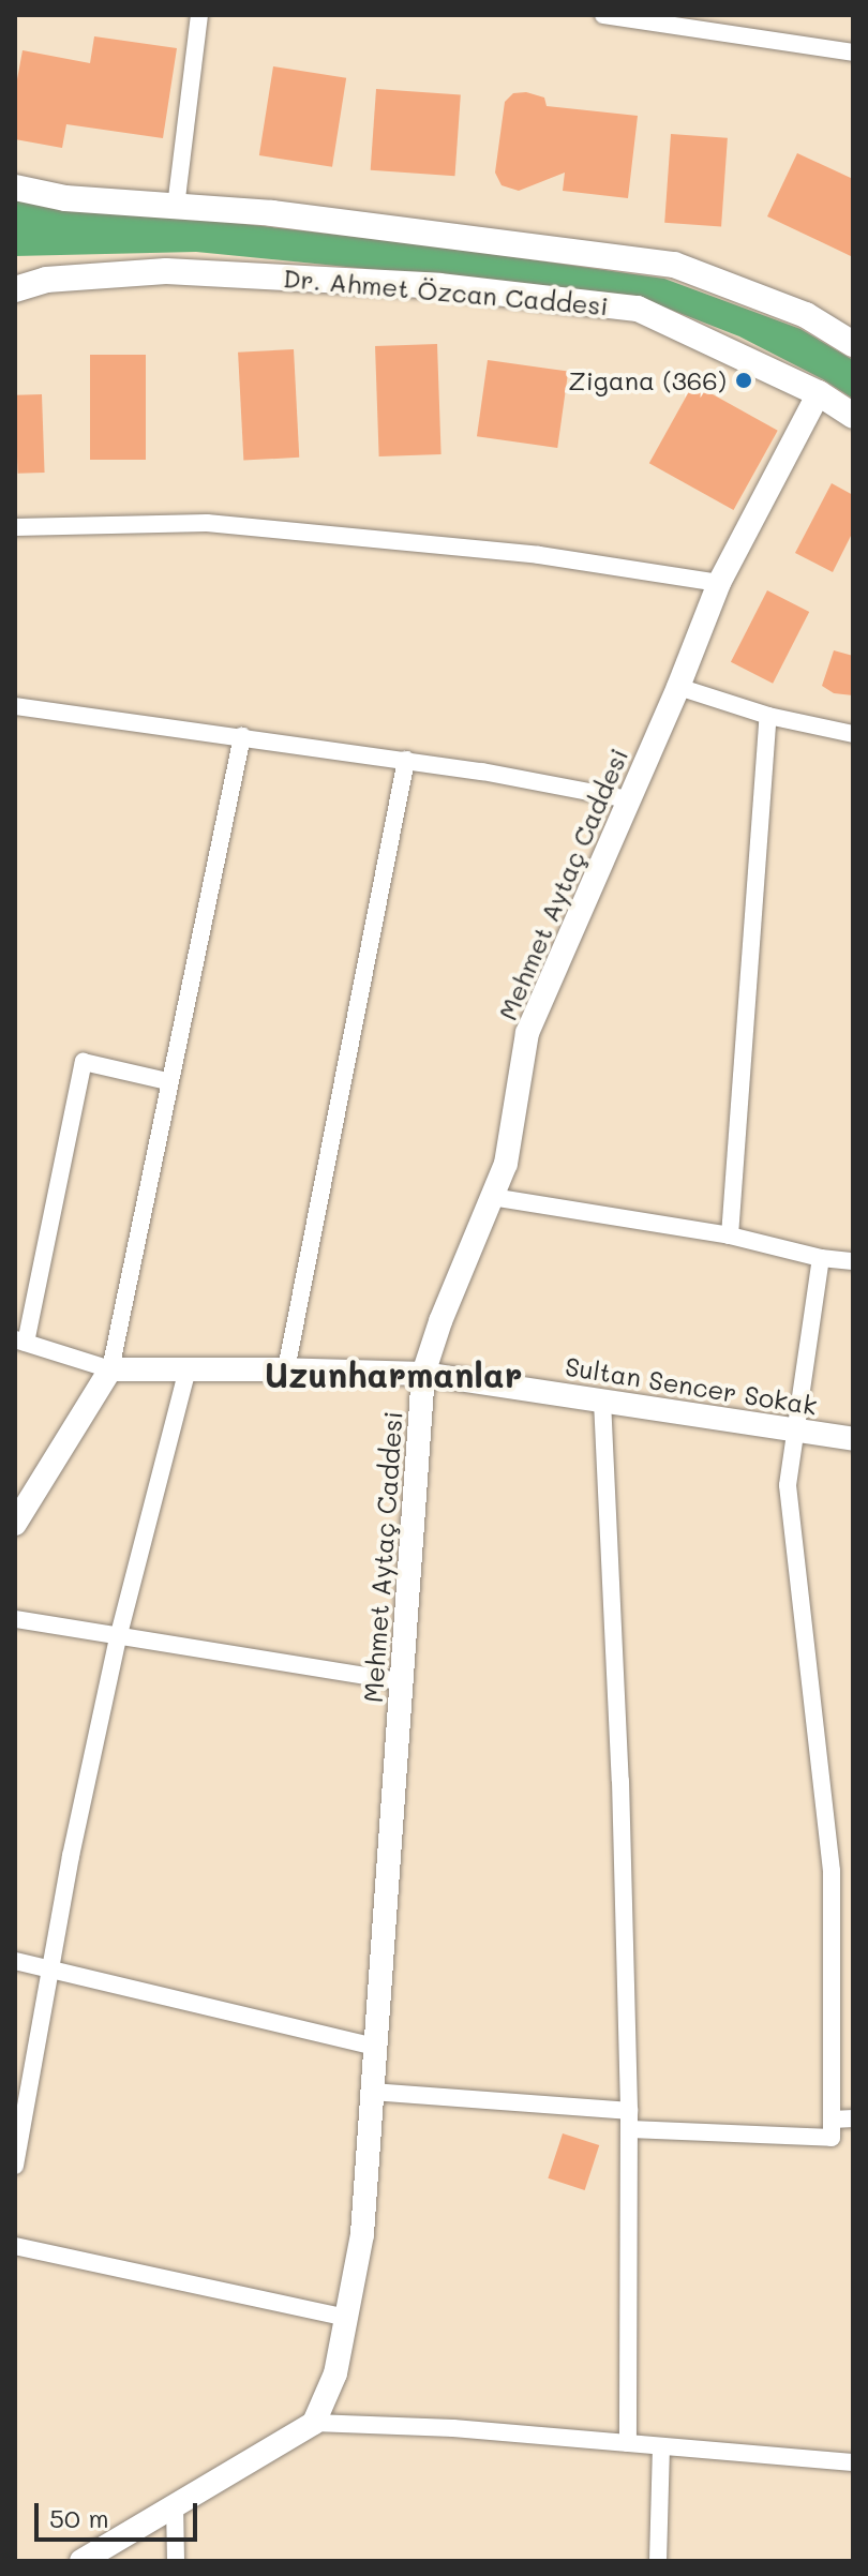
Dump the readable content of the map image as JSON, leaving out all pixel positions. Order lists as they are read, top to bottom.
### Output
{
  "streets": {
    "main road": ["Dr. Ahmet Özcan Caddesi"],
    "street": ["Mehmet Aytaç Caddesi", "Sultan Sencer Sokak"]
  },
  "crossings": [
    ["Dr. Ahmet Özcan Caddesi", "Mehmet Aytaç Caddesi"],
    ["Mehmet Aytaç Caddesi", "Sultan Sencer Sokak"]
  ],
  "districts": ["Uzunharmanlar"],
  "places": ["Zigana (366)"],
  "scale_bar": "50 m"
}
